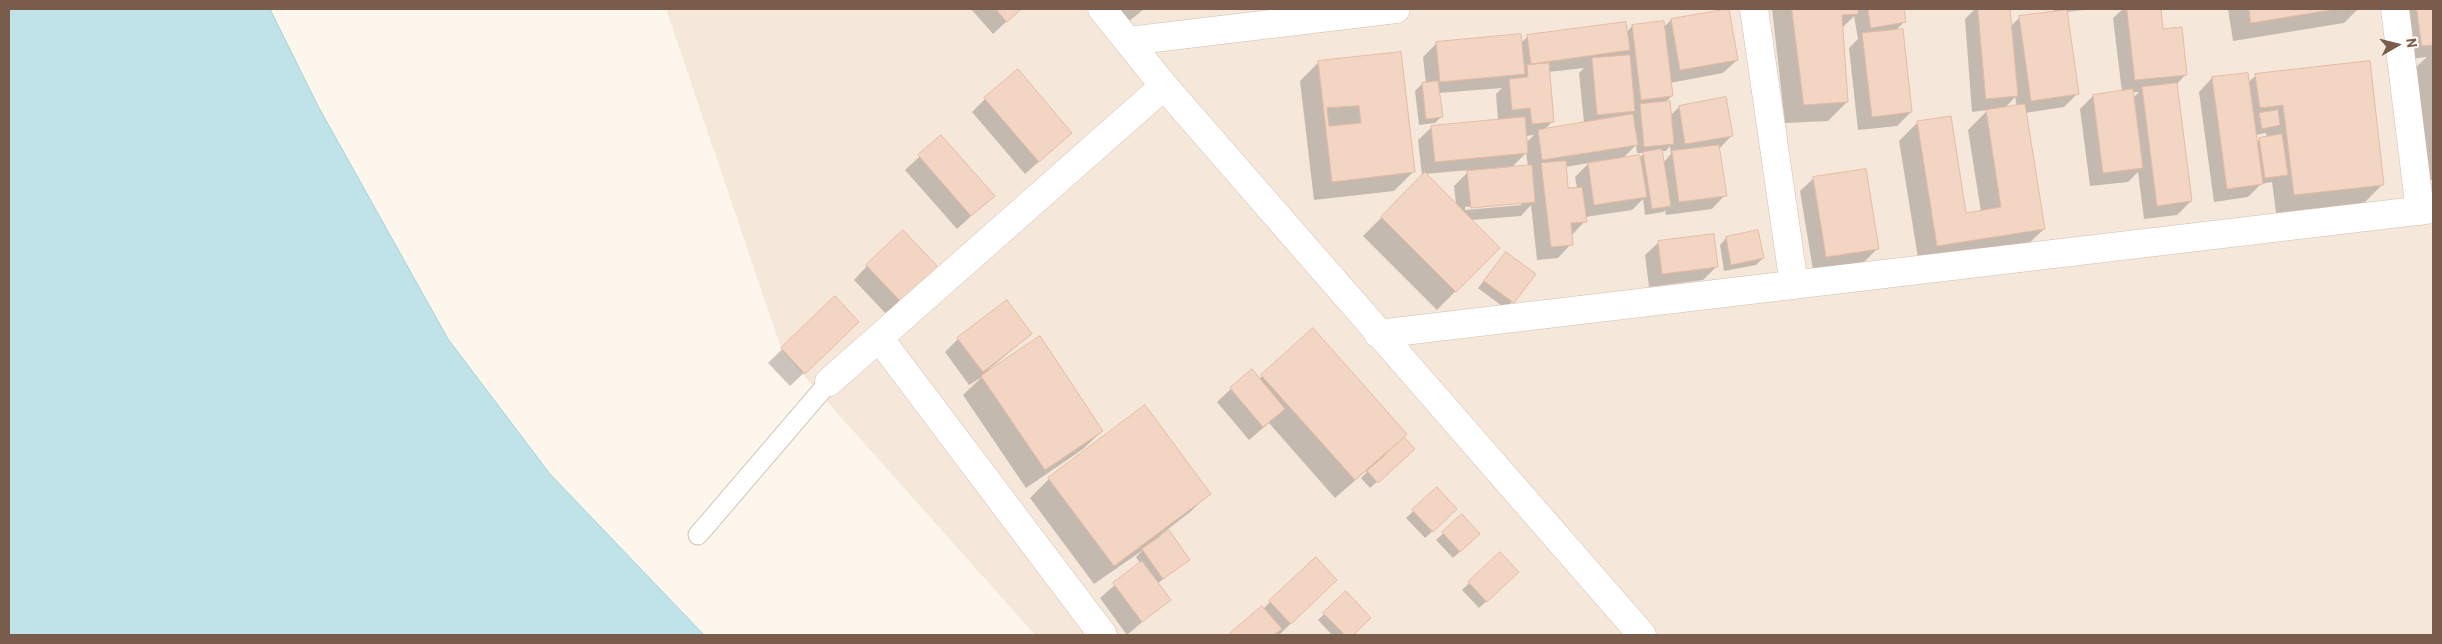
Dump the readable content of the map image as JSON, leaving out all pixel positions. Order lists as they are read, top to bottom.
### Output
{
  "north": "right"
}
